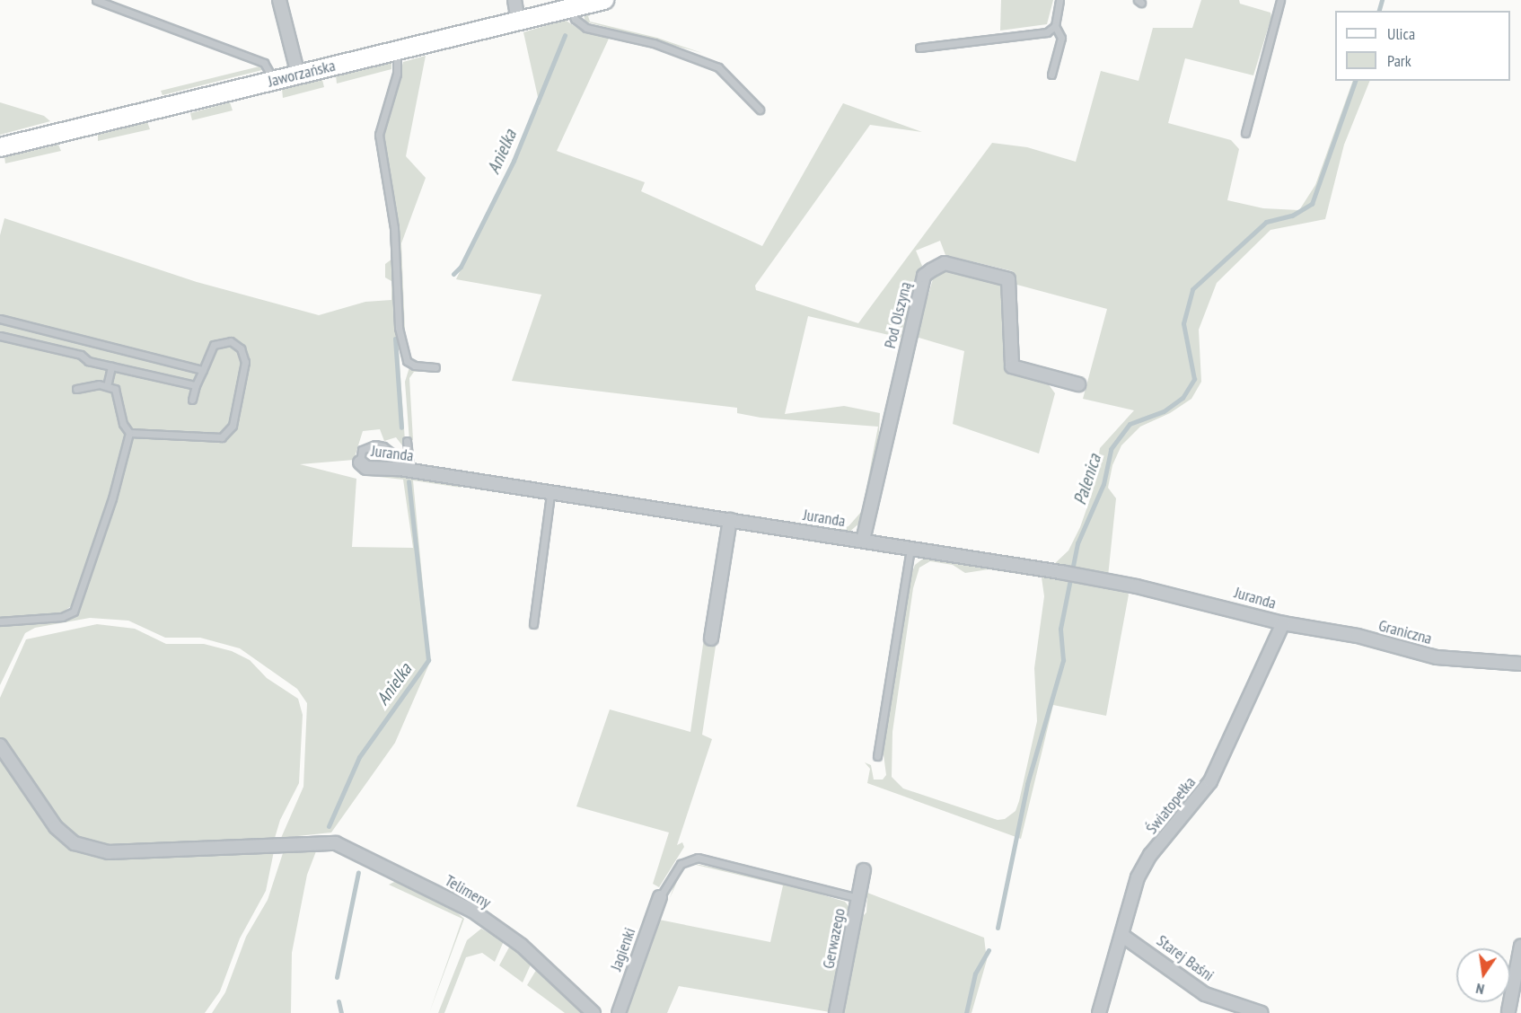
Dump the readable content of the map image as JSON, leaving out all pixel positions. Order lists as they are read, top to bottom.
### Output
{
  "streets": {
    "street": [
      "Jaworzańska",
      "Pod Olszyną",
      "Juranda",
      "Graniczna",
      "Światopełka",
      "Telimeny",
      "Gerwazego",
      "Jagienki",
      "Starej Baśni"
    ]
  },
  "crossings": [
    ["Pod Olszyną", "Juranda"],
    ["Juranda", "Graniczna"],
    ["Juranda", "Światopełka"],
    ["Graniczna", "Światopełka"],
    ["Światopełka", "Starej Baśni"]
  ],
  "water": ["Anielka", "Palenica"],
  "legend": ["Ulica", "Park"],
  "north": "bottom"
}
